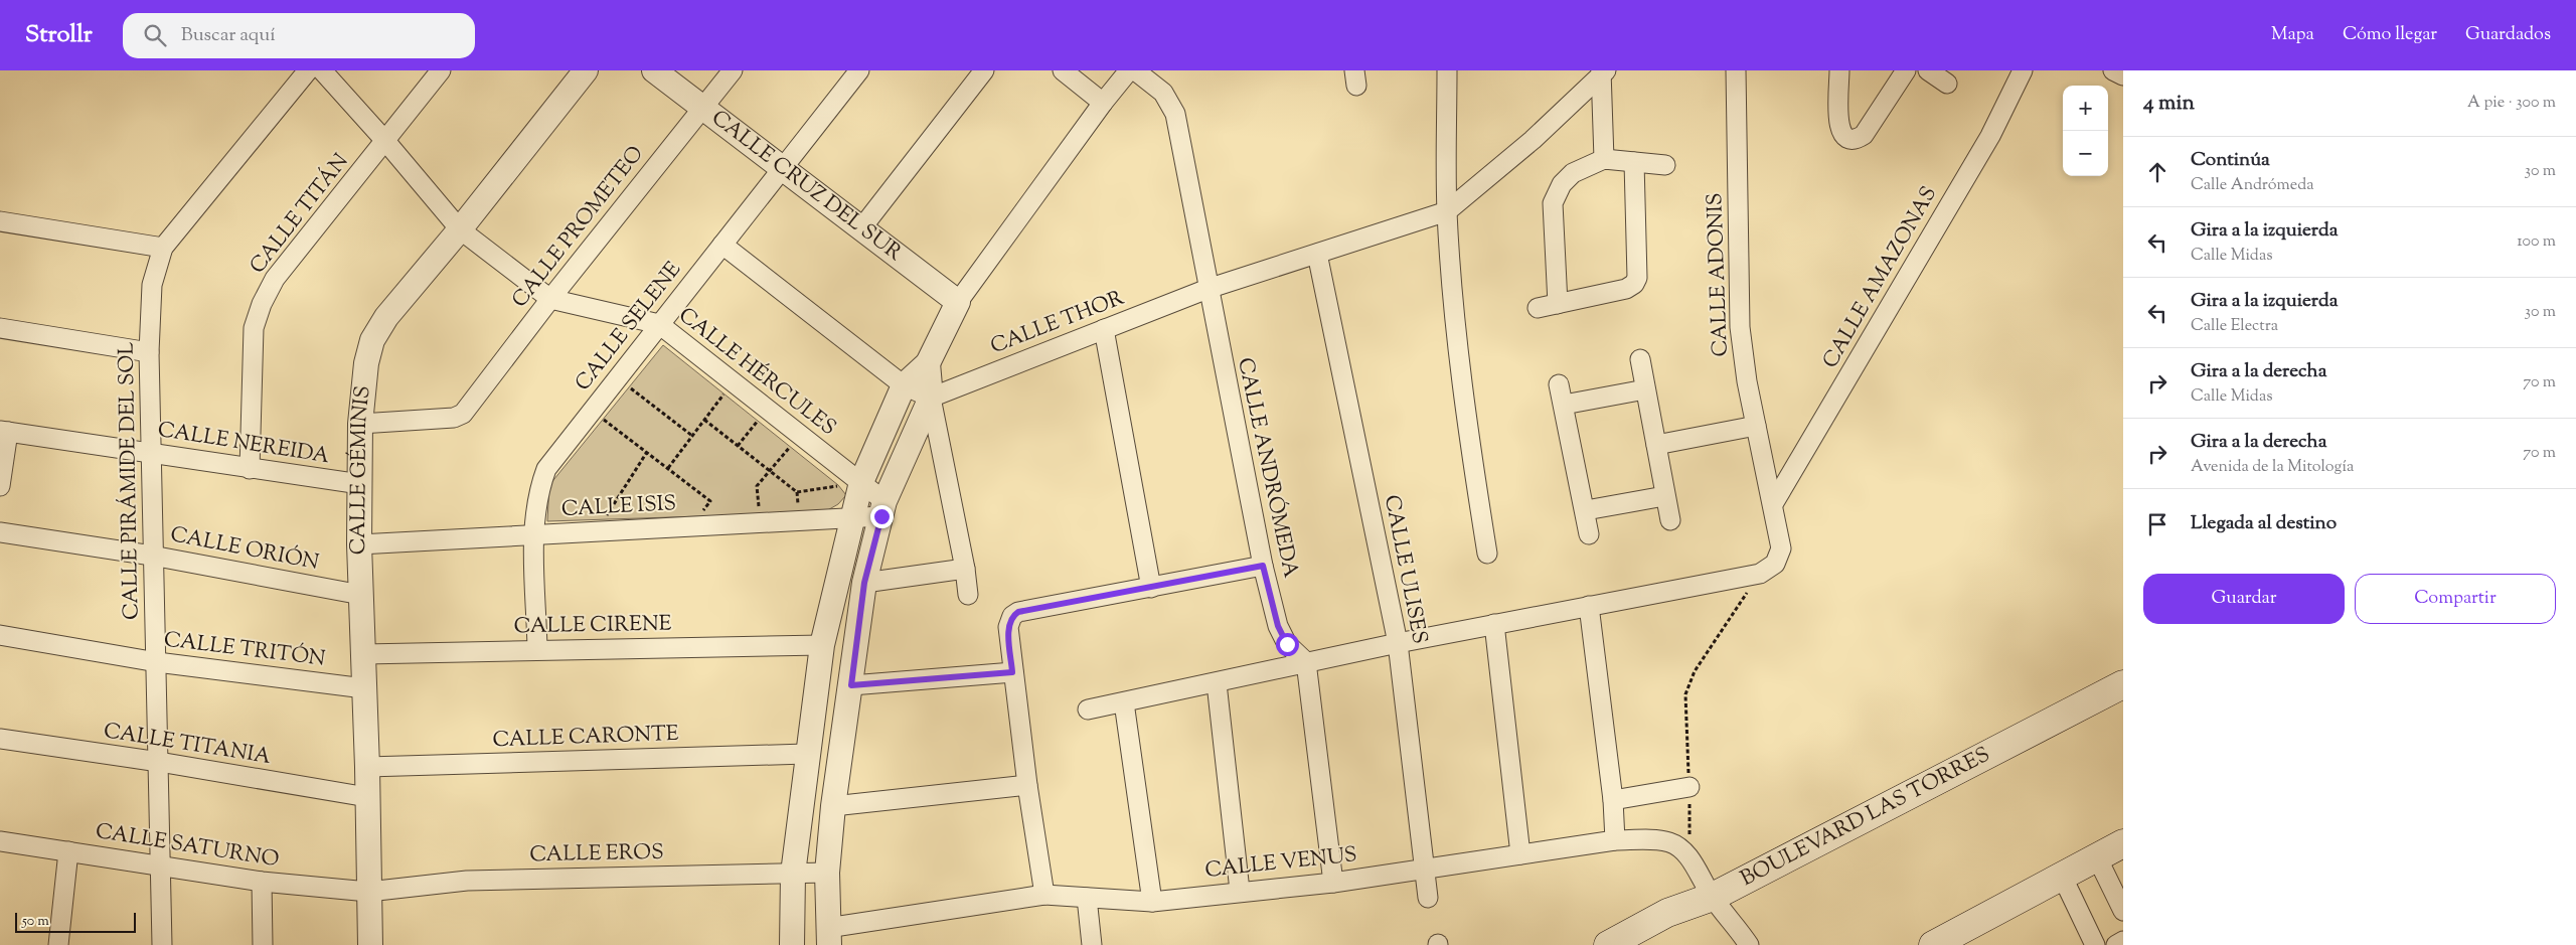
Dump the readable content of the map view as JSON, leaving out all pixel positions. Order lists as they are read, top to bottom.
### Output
{
  "streets": {
    "main road": ["BOULEVARD LAS TORRES"],
    "street": [
      "CALLE CRUZ DEL SUR",
      "CALLE TITÁN",
      "CALLE PROMETEO",
      "CALLE ADONIS",
      "CALLE AMAZONAS",
      "CALLE THOR",
      "CALLE SELENE",
      "CALLE HÉRCULES",
      "CALLE NEREIDA",
      "CALLE ANDRÓMEDA",
      "CALLE GÉMINIS",
      "CALLE PIRÁMIDE DEL SOL",
      "CALLE ISIS",
      "CALLE ORIÓN",
      "CALLE ULISES",
      "CALLE CIRENE",
      "CALLE TRITÓN",
      "CALLE CARONTE",
      "CALLE TITANIA",
      "CALLE SATURNO",
      "CALLE EROS",
      "CALLE VENUS"
    ]
  },
  "crossings": [
    ["CALLE CRUZ DEL SUR", "CALLE PROMETEO"],
    ["CALLE CRUZ DEL SUR", "CALLE SELENE"],
    ["CALLE TITÁN", "CALLE HÉRCULES"],
    ["CALLE TITÁN", "CALLE NEREIDA"],
    ["CALLE PROMETEO", "CALLE HÉRCULES"],
    ["CALLE PROMETEO", "CALLE GÉMINIS"],
    ["CALLE ADONIS", "CALLE AMAZONAS"],
    ["CALLE THOR", "CALLE ANDRÓMEDA"],
    ["CALLE THOR", "CALLE ULISES"],
    ["CALLE SELENE", "CALLE HÉRCULES"],
    ["CALLE SELENE", "CALLE ISIS"],
    ["CALLE SELENE", "CALLE CIRENE"],
    ["CALLE HÉRCULES", "CALLE GÉMINIS"],
    ["CALLE HÉRCULES", "CALLE ISIS"],
    ["CALLE NEREIDA", "CALLE GÉMINIS"],
    ["CALLE NEREIDA", "CALLE PIRÁMIDE DEL SOL"],
    ["CALLE GÉMINIS", "CALLE ISIS"],
    ["CALLE GÉMINIS", "CALLE ORIÓN"],
    ["CALLE GÉMINIS", "CALLE CIRENE"],
    ["CALLE GÉMINIS", "CALLE TRITÓN"],
    ["CALLE GÉMINIS", "CALLE CARONTE"],
    ["CALLE GÉMINIS", "CALLE TITANIA"],
    ["CALLE GÉMINIS", "CALLE SATURNO"],
    ["CALLE GÉMINIS", "CALLE EROS"],
    ["CALLE PIRÁMIDE DEL SOL", "CALLE ORIÓN"],
    ["CALLE PIRÁMIDE DEL SOL", "CALLE TRITÓN"],
    ["CALLE PIRÁMIDE DEL SOL", "CALLE TITANIA"],
    ["CALLE PIRÁMIDE DEL SOL", "CALLE SATURNO"],
    ["CALLE ULISES", "CALLE VENUS"],
    ["BOULEVARD LAS TORRES", "CALLE VENUS"],
    ["CALLE SATURNO", "CALLE EROS"]
  ],
  "scale_bar": "50 m",
  "page": {
    "header": "Strollr",
    "search": "Buscar aquí",
    "nav": ["Mapa", "Cómo llegar", "Guardados"],
    "heading": ["4 min", "A pie · 300 m"],
    "map_buttons": ["+", "−"],
    "list": [
      ["Continúa", "Calle Andrómeda", "30 m"],
      ["Gira a la izquierda", "Calle Midas", "100 m"],
      ["Gira a la izquierda", "Calle Electra", "30 m"],
      ["Gira a la derecha", "Calle Midas", "70 m"],
      ["Gira a la derecha", "Avenida de la Mitología", "70 m"],
      "Llegada al destino"
    ],
    "buttons": ["Guardar", "Compartir"],
    "scale": "50 m"
  }
}
